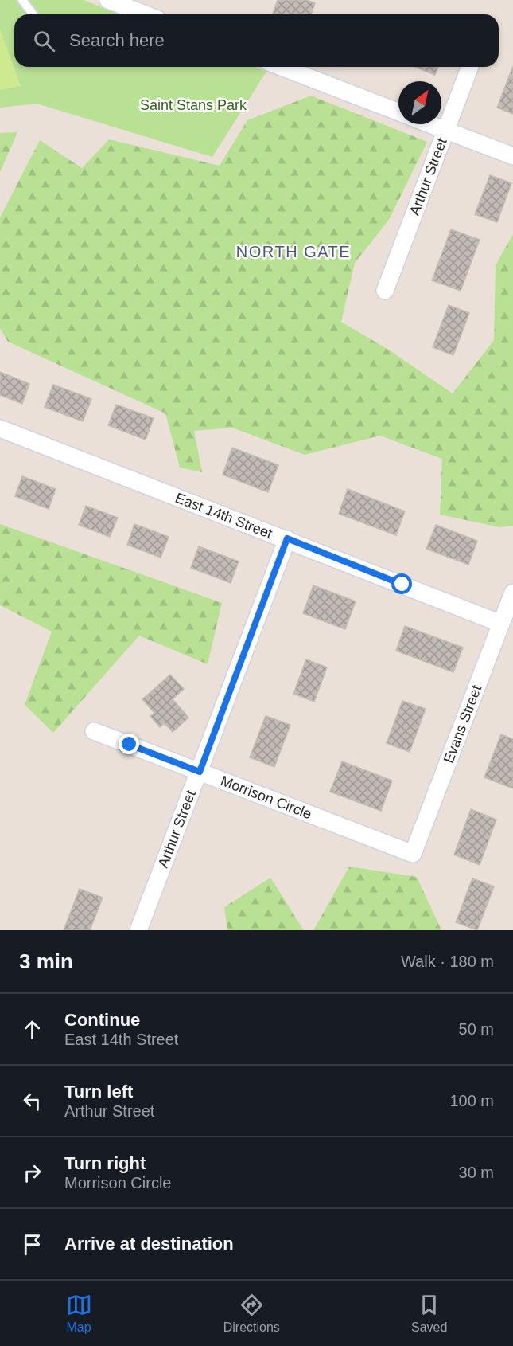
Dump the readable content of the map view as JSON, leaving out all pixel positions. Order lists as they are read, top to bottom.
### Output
{
  "streets": {
    "street": [
      "Arthur Street",
      "East 14th Street",
      "Evans Street",
      "Morrison Circle"
    ]
  },
  "crossings": [
    ["Arthur Street", "East 14th Street"],
    ["Arthur Street", "Morrison Circle"],
    ["East 14th Street", "Evans Street"],
    ["Evans Street", "Morrison Circle"]
  ],
  "districts": ["NORTH GATE"],
  "parks": ["Saint Stans Park"],
  "north": "top right",
  "page": {
    "search": "Search here",
    "heading": ["3 min", "Walk · 180 m"],
    "list": [
      ["Continue", "East 14th Street", "50 m"],
      ["Turn left", "Arthur Street", "100 m"],
      ["Turn right", "Morrison Circle", "30 m"],
      "Arrive at destination"
    ],
    "nav": ["Map", "Directions", "Saved"]
  }
}
